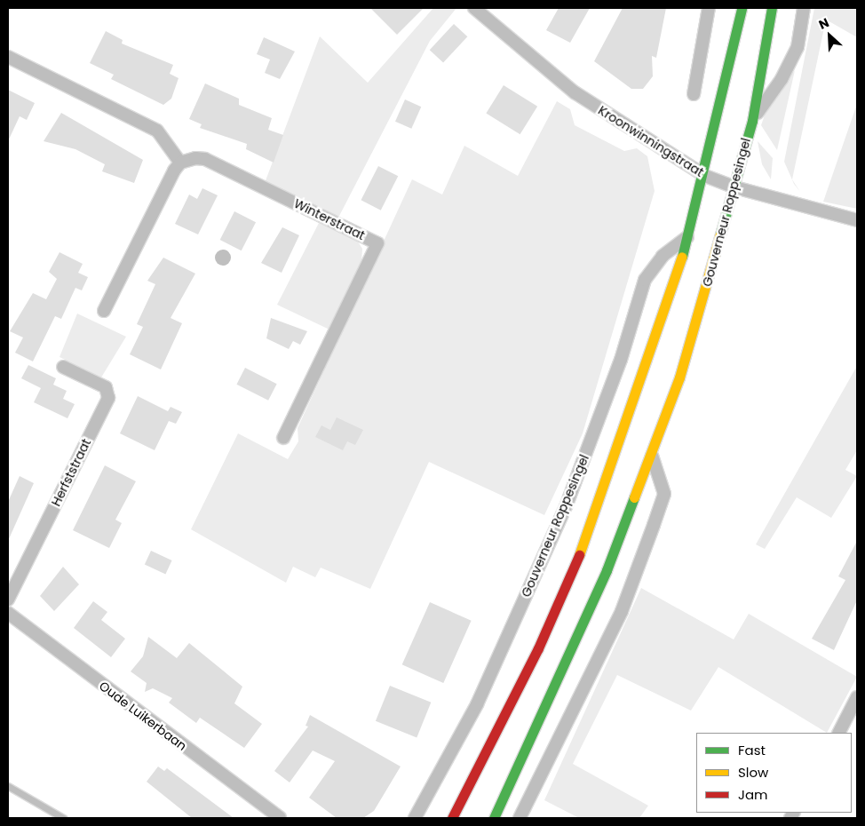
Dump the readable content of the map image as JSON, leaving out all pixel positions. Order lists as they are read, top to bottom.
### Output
{
  "streets": {
    "highway": ["Gouverneur Roppesingel"],
    "street": [
      "Kroonwinningstraat",
      "Winterstraat",
      "Herfststraat",
      "Oude Luikerbaan"
    ]
  },
  "crossings": [
    ["Kroonwinningstraat", "Gouverneur Roppesingel"]
  ],
  "legend": ["Fast", "Slow", "Jam"],
  "north": "top left"
}
